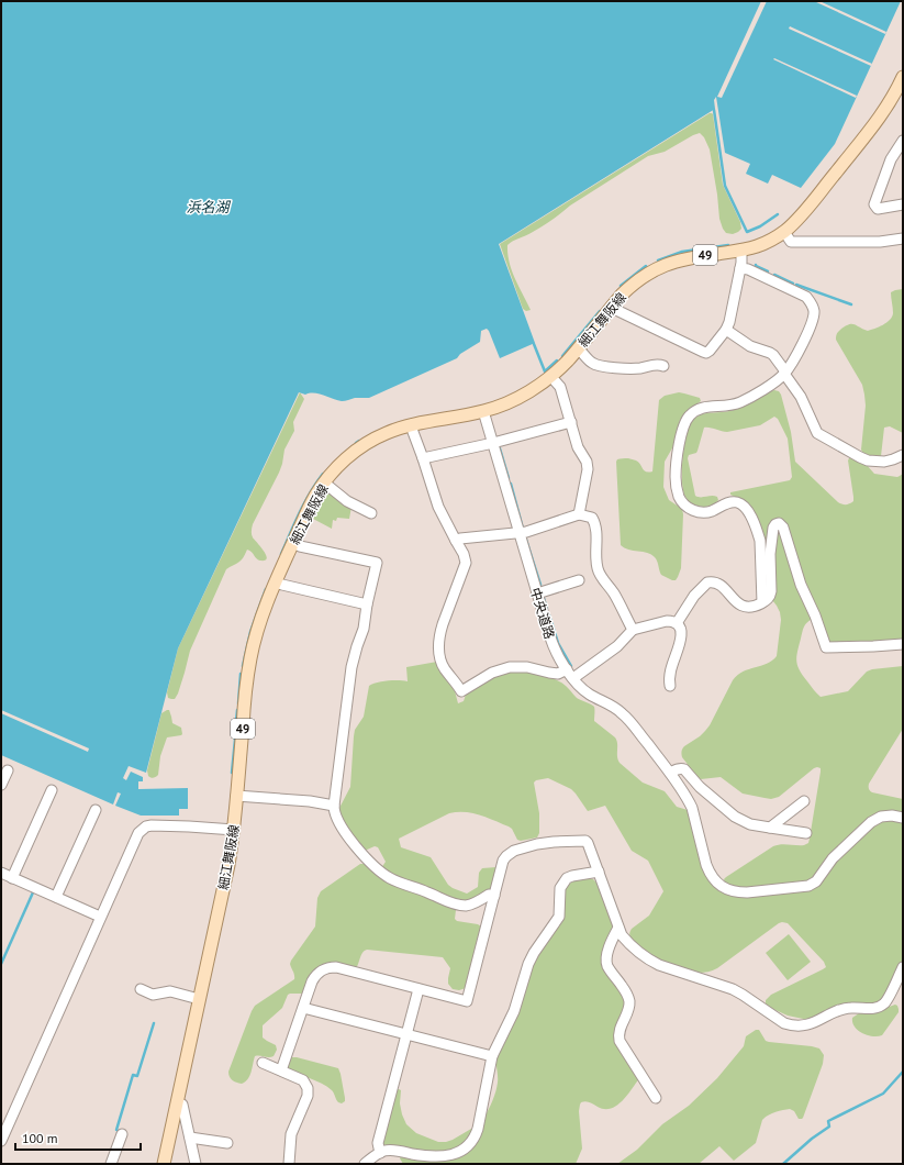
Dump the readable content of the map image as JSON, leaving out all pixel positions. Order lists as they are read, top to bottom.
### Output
{
  "streets": {
    "main road": ["49", "細江舞阪線"],
    "street": ["中央道路"]
  },
  "crossings": [
    ["細江舞阪線", "中央道路"]
  ],
  "water": ["浜名湖"],
  "scale_bar": "100 m"
}
